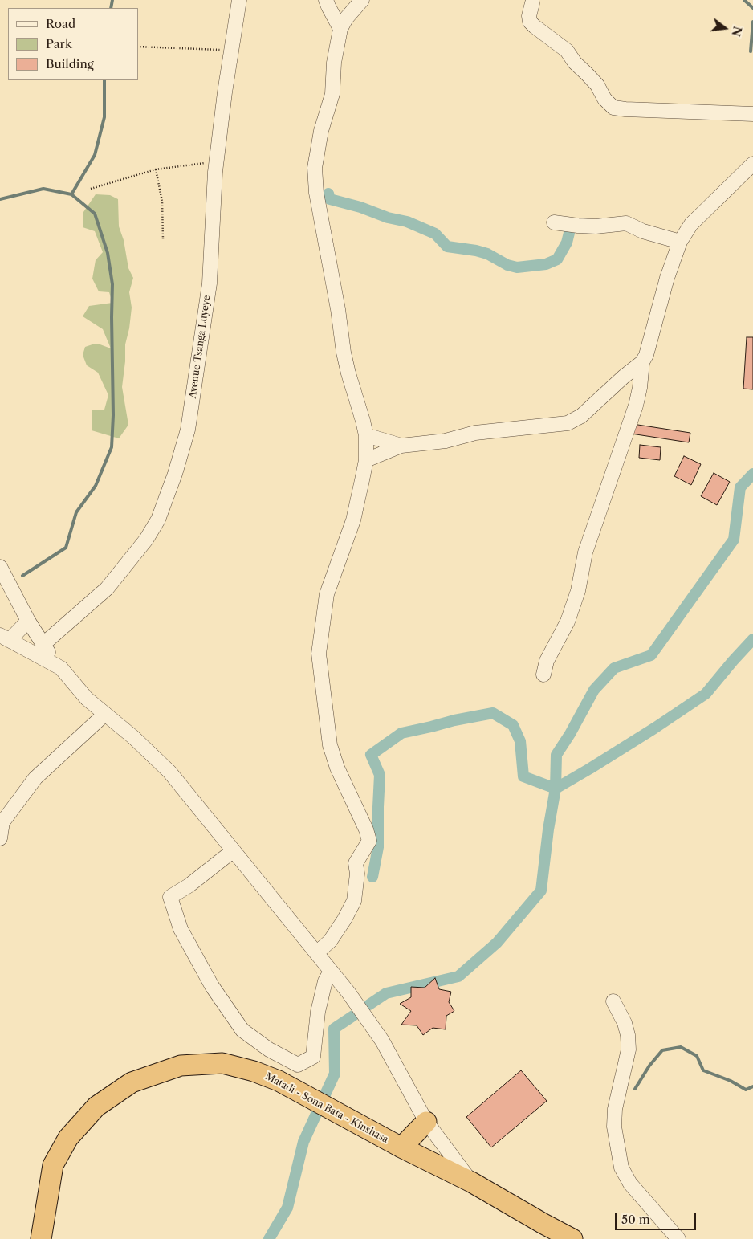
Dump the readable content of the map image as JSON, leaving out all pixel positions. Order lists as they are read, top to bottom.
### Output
{
  "streets": {
    "highway": ["Matadi - Sona Bata - Kinshasa"],
    "street": ["Avenue Tsanga Luyeye"]
  },
  "legend": ["Road", "Park", "Building"],
  "scale_bar": "50 m",
  "north": "right"
}
